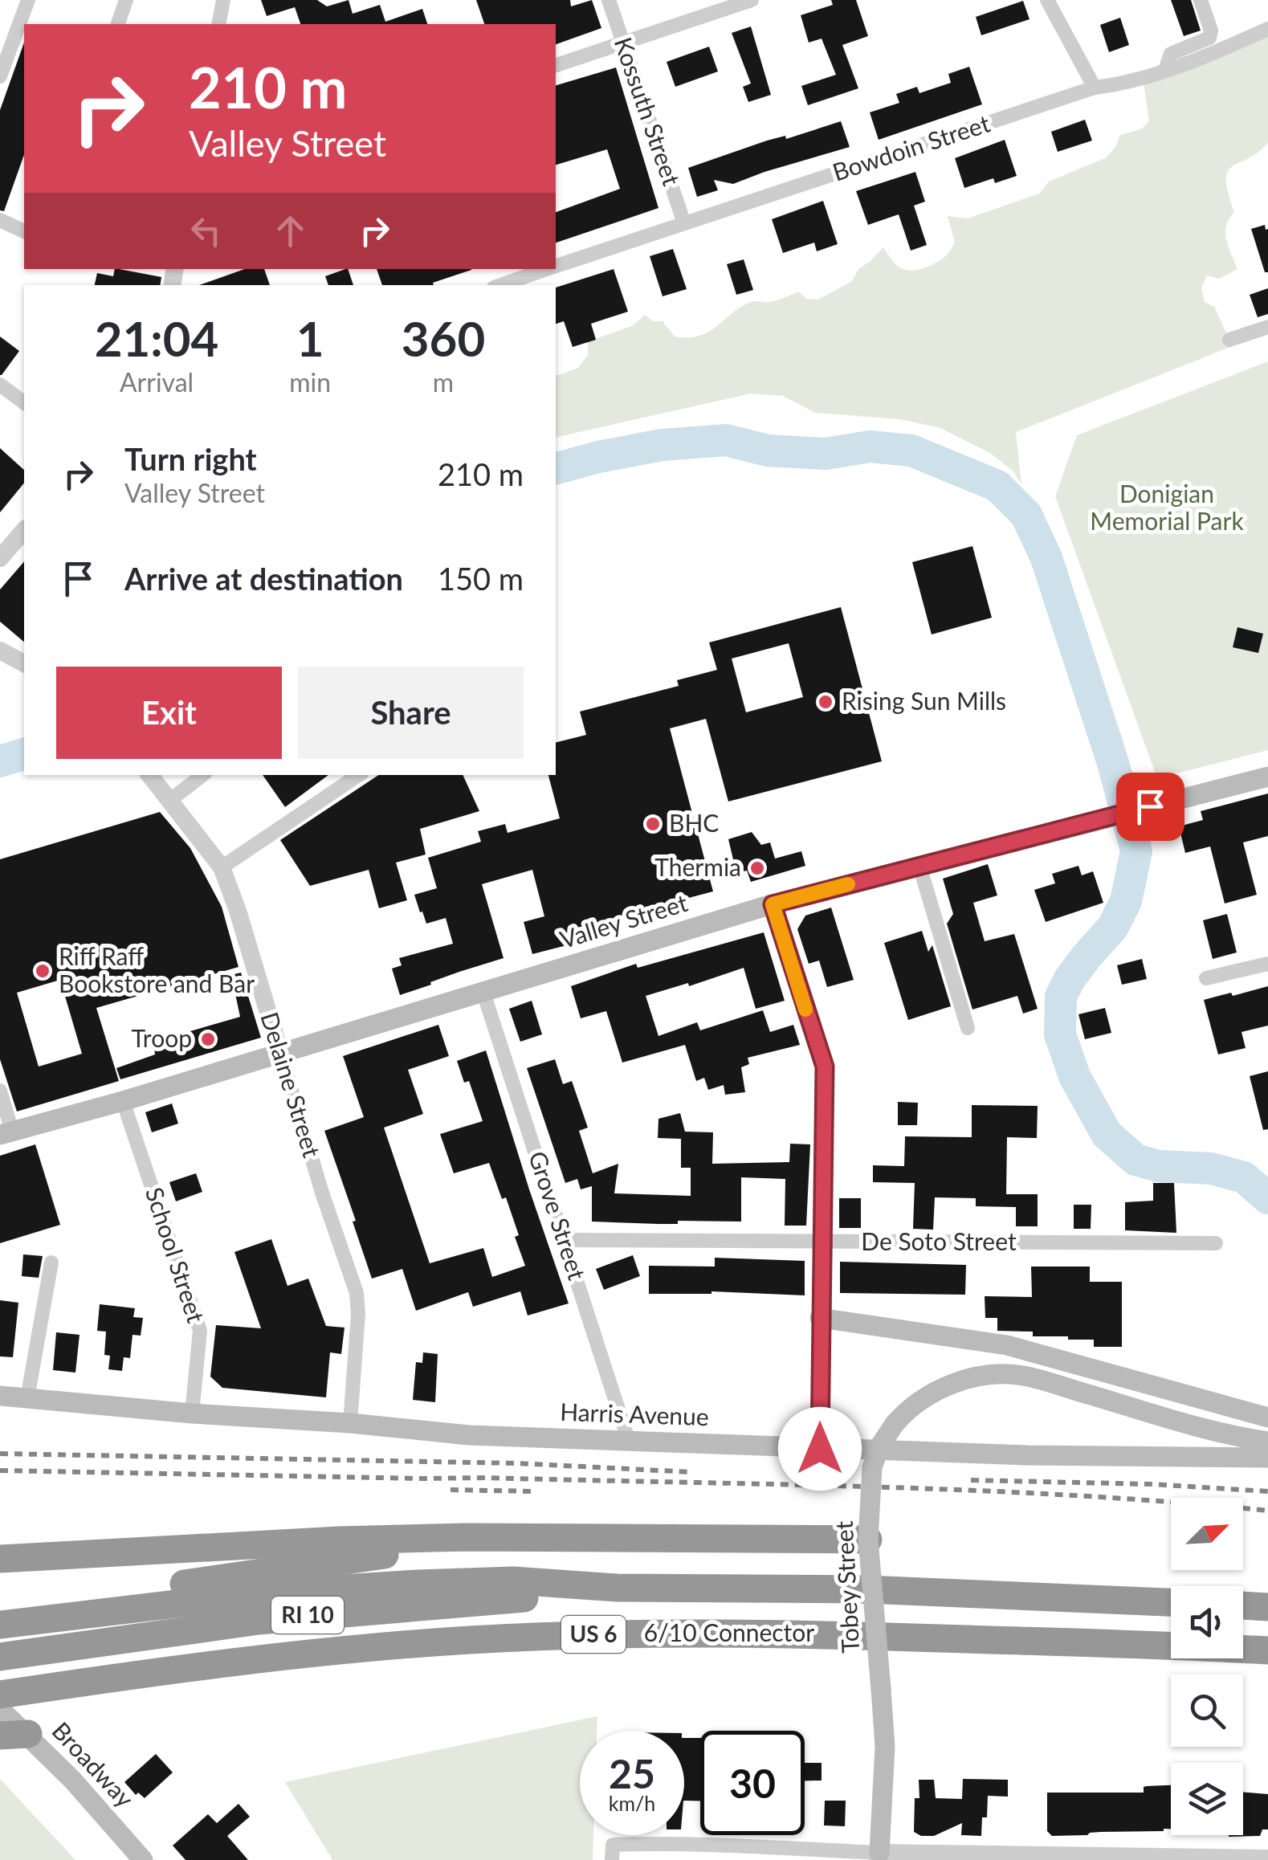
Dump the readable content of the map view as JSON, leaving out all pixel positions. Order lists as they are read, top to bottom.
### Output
{
  "streets": {
    "highway": ["RI 10", "6/10 Connector", "US 6"],
    "main road": [
      "Valley Street",
      "Harris Avenue",
      "Tobey Street",
      "Broadway"
    ],
    "street": [
      "Kossuth Street",
      "Bowdoin Street",
      "Delaine Street",
      "Grove Street",
      "De Soto Street",
      "School Street"
    ]
  },
  "crossings": [
    ["Kossuth Street", "Bowdoin Street"],
    ["Valley Street", "Delaine Street"],
    ["Valley Street", "Grove Street"],
    ["Valley Street", "School Street"],
    ["Delaine Street", "Harris Avenue"],
    ["Grove Street", "De Soto Street"],
    ["Grove Street", "Harris Avenue"],
    ["School Street", "Harris Avenue"],
    ["RI 10", "6/10 Connector"],
    ["RI 10", "US 6"],
    ["6/10 Connector", "US 6"],
    ["6/10 Connector", "Broadway"]
  ],
  "parks": ["Donigian Memorial Park"],
  "places": [
    "Rising Sun Mills",
    "BHC",
    "Thermia",
    "Riff Raff Bookstore and Bar",
    "Troop"
  ],
  "north": "top right",
  "page": {
    "turn": ["210 m", "Valley Street"],
    "eta": [
      "21:04",
      "Arrival",
      "1",
      "min",
      "360",
      "m"
    ],
    "list": [
      {
        "name": "Turn right",
        "note": "Valley Street",
        "value": "210 m"
      },
      {
        "name": "Arrive at destination",
        "value": "150 m"
      }
    ],
    "buttons": ["Exit", "Share"],
    "speed": "25 km/h",
    "limit": "30"
  }
}
